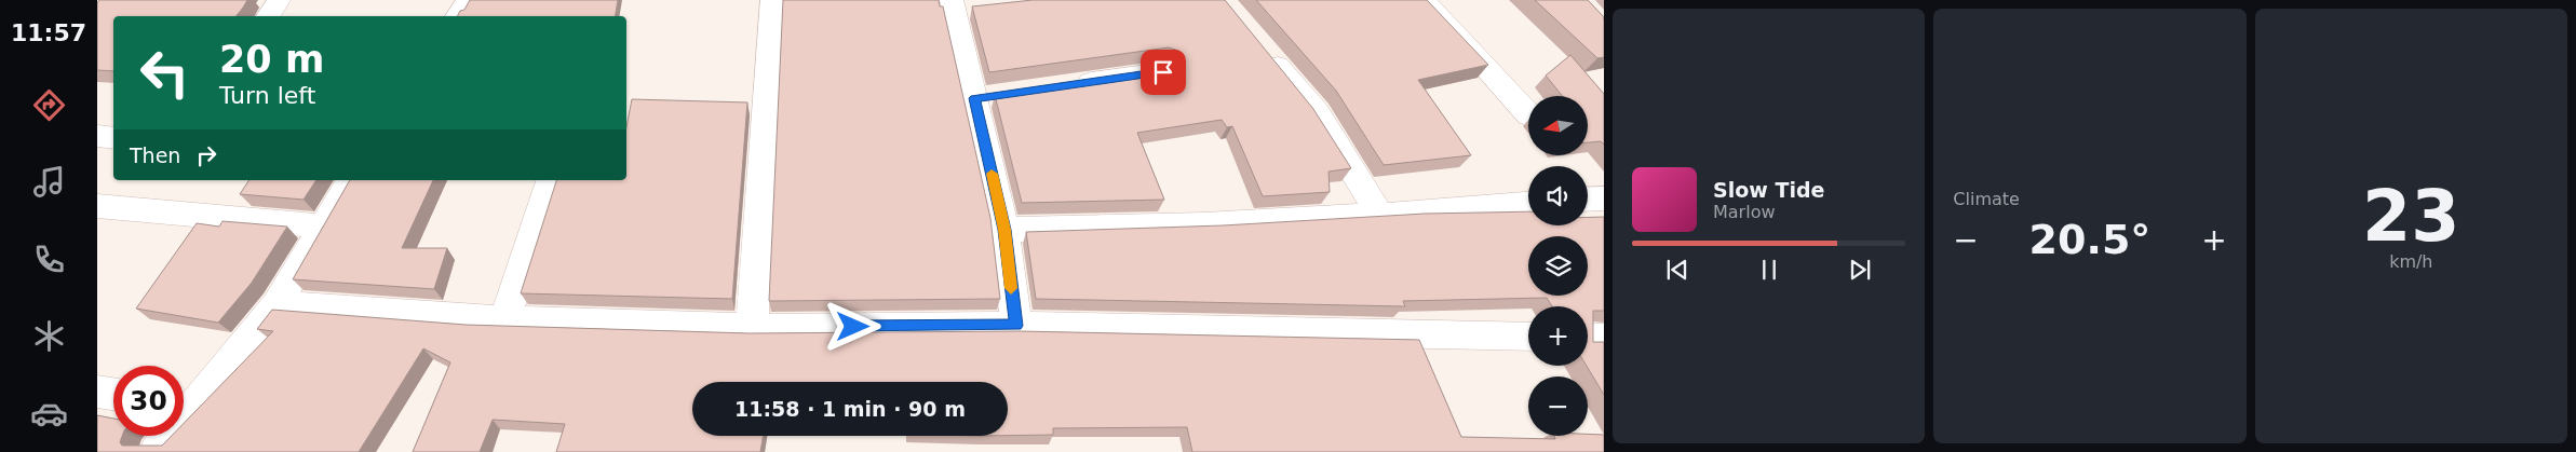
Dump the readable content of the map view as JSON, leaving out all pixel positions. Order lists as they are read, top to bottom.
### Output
{
  "north": "left",
  "page": {
    "tabs": "11:57",
    "tile": [
      "Climate",
      ["23", "km/h"]
    ],
    "turn": ["20 m", "Turn left"],
    "map_buttons": ["+", "−"],
    "then": "Then",
    "song": ["Slow Tide", "Marlow"],
    "heat": ["−", "20.5°", "+"],
    "limit": "30",
    "trip": "11:58 · 1 min · 90 m"
  }
}
